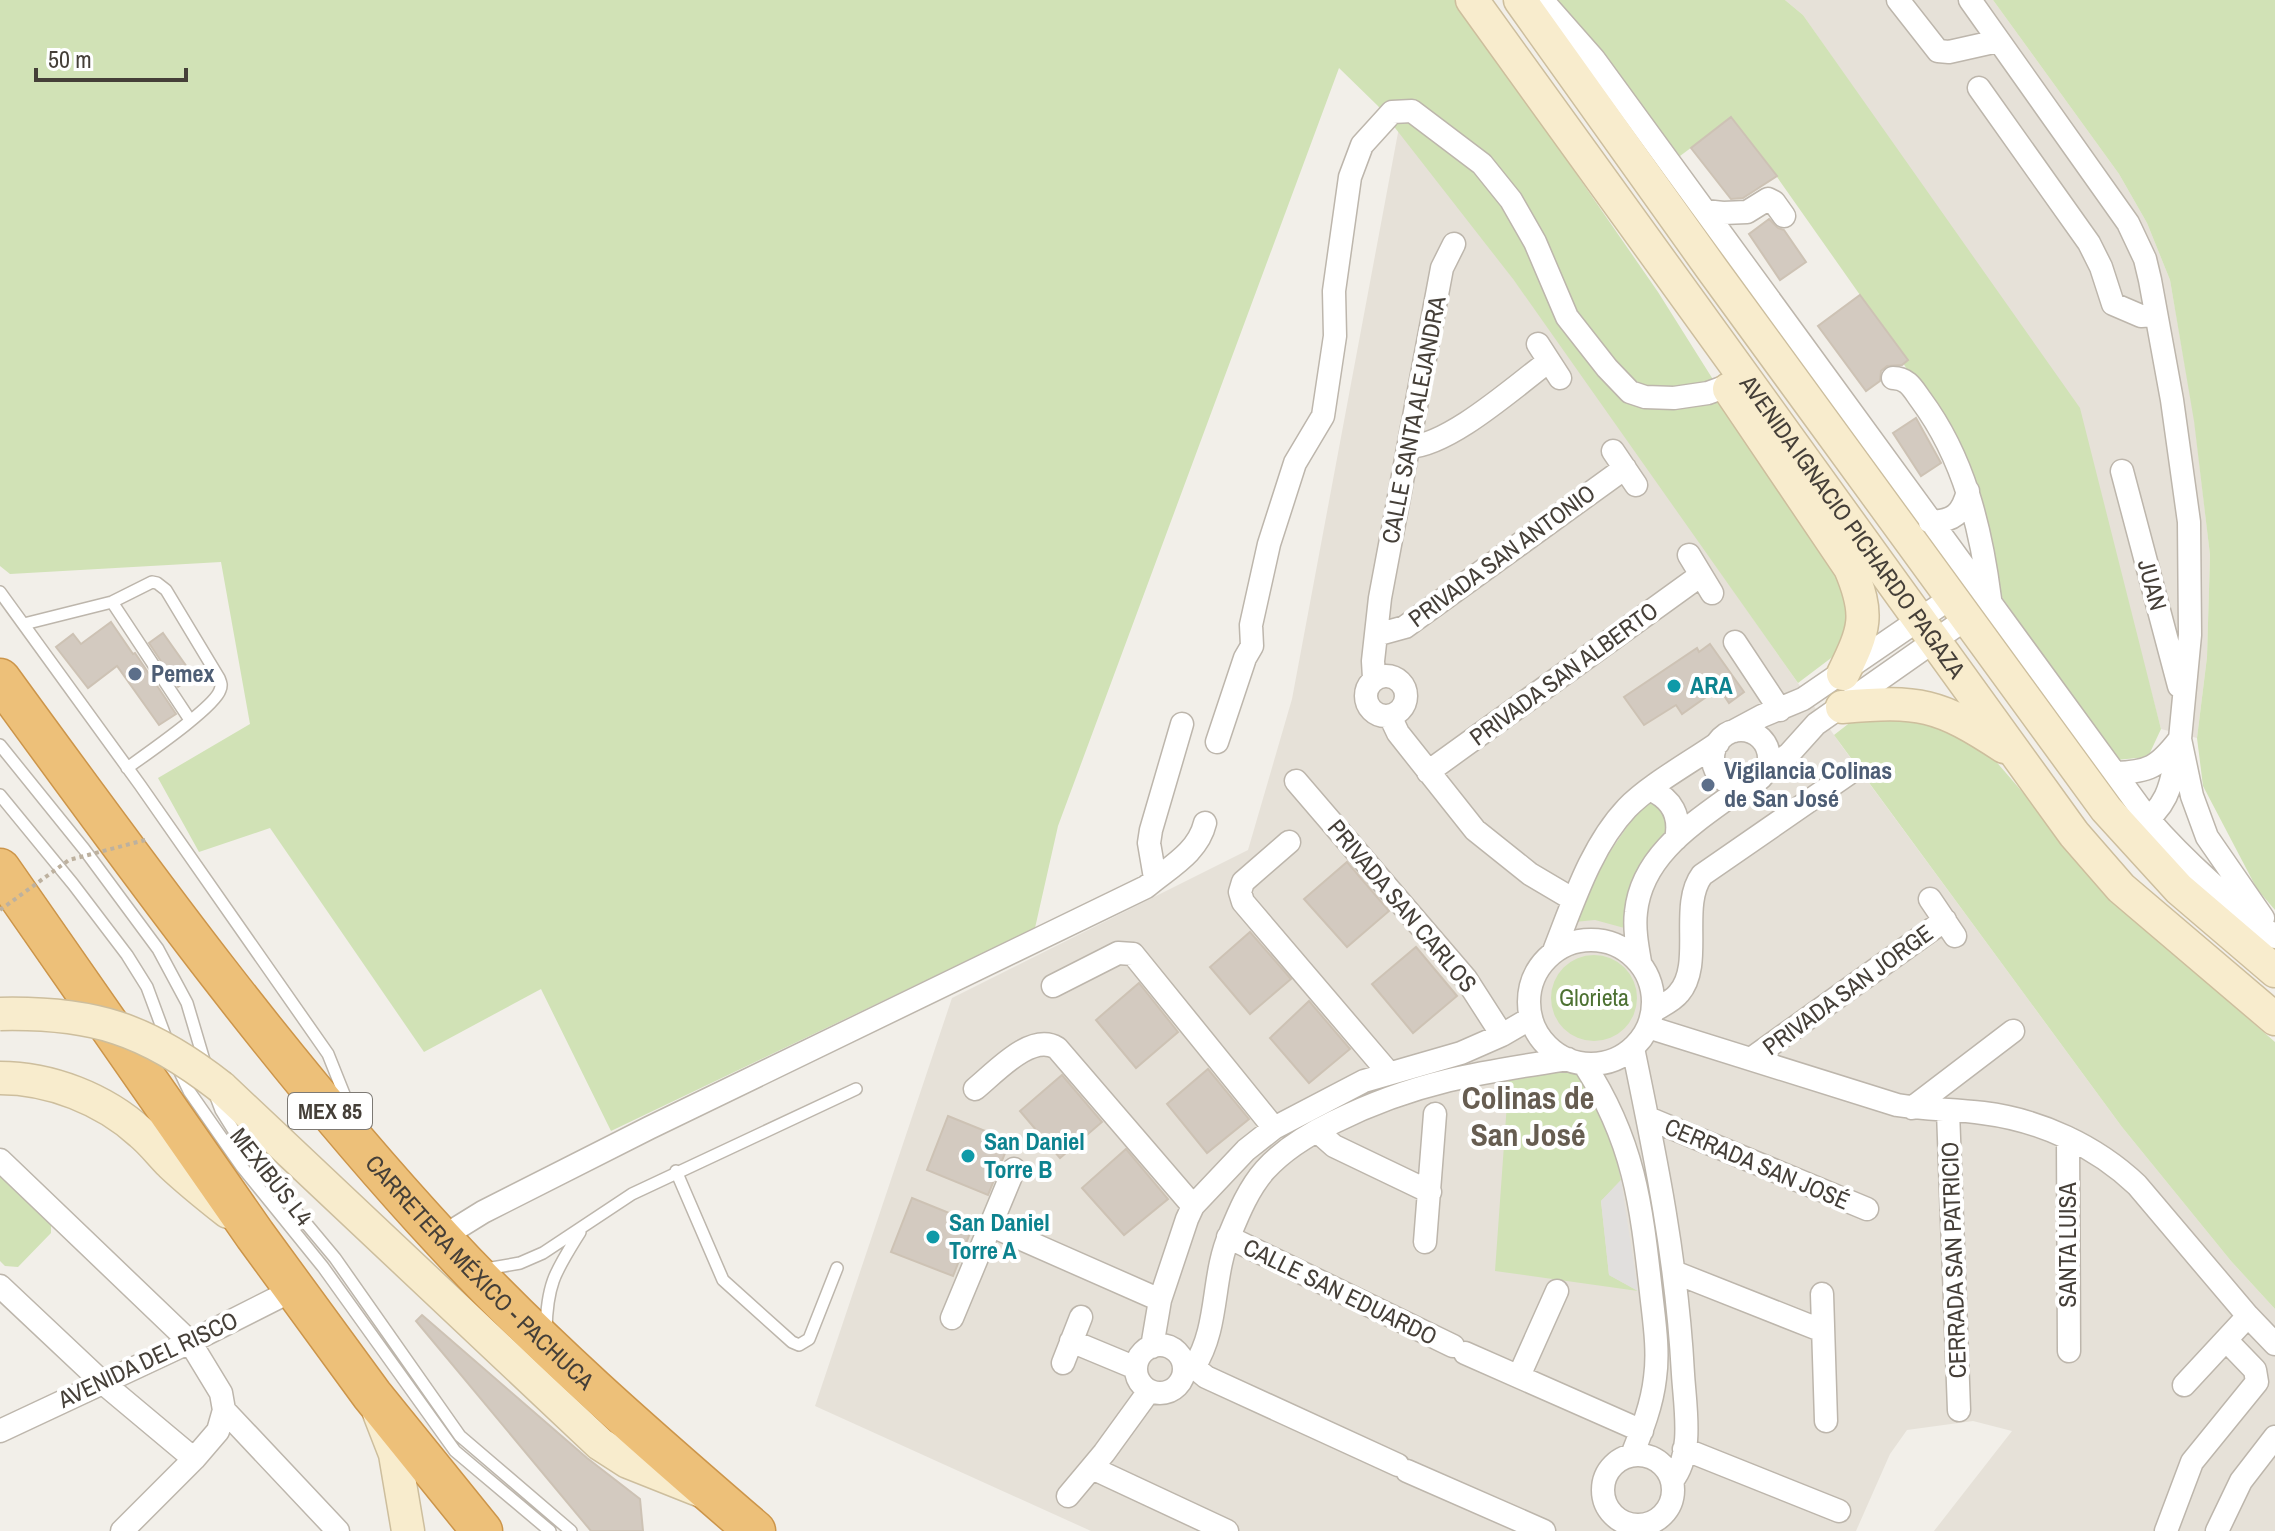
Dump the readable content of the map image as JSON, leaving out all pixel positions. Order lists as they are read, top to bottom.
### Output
{
  "streets": {
    "highway": ["MEX 85", "CARRETERA MÉXICO - PACHUCA"],
    "main road": ["AVENIDA IGNACIO PICHARDO PAGAZA"],
    "street": [
      "CALLE SANTA ALEJANDRA",
      "PRIVADA SAN ANTONIO",
      "JUAN",
      "PRIVADA SAN ALBERTO",
      "PRIVADA SAN CARLOS",
      "PRIVADA SAN JORGE",
      "CERRADA SAN JOSÉ",
      "SANTA LUISA",
      "CERRADA SAN PATRICIO",
      "CALLE SAN EDUARDO",
      "AVENIDA DEL RISCO"
    ],
    "lane": ["MEXIBÚS L4"]
  },
  "crossings": [
    ["CALLE SANTA ALEJANDRA", "PRIVADA SAN ANTONIO"]
  ],
  "districts": ["Colinas de San José"],
  "parks": ["Glorieta"],
  "places": [
    "Pemex",
    "ARA",
    "Vigilancia Colinas de San José",
    "San Daniel Torre B",
    "San Daniel Torre A"
  ],
  "scale_bar": "50 m"
}
